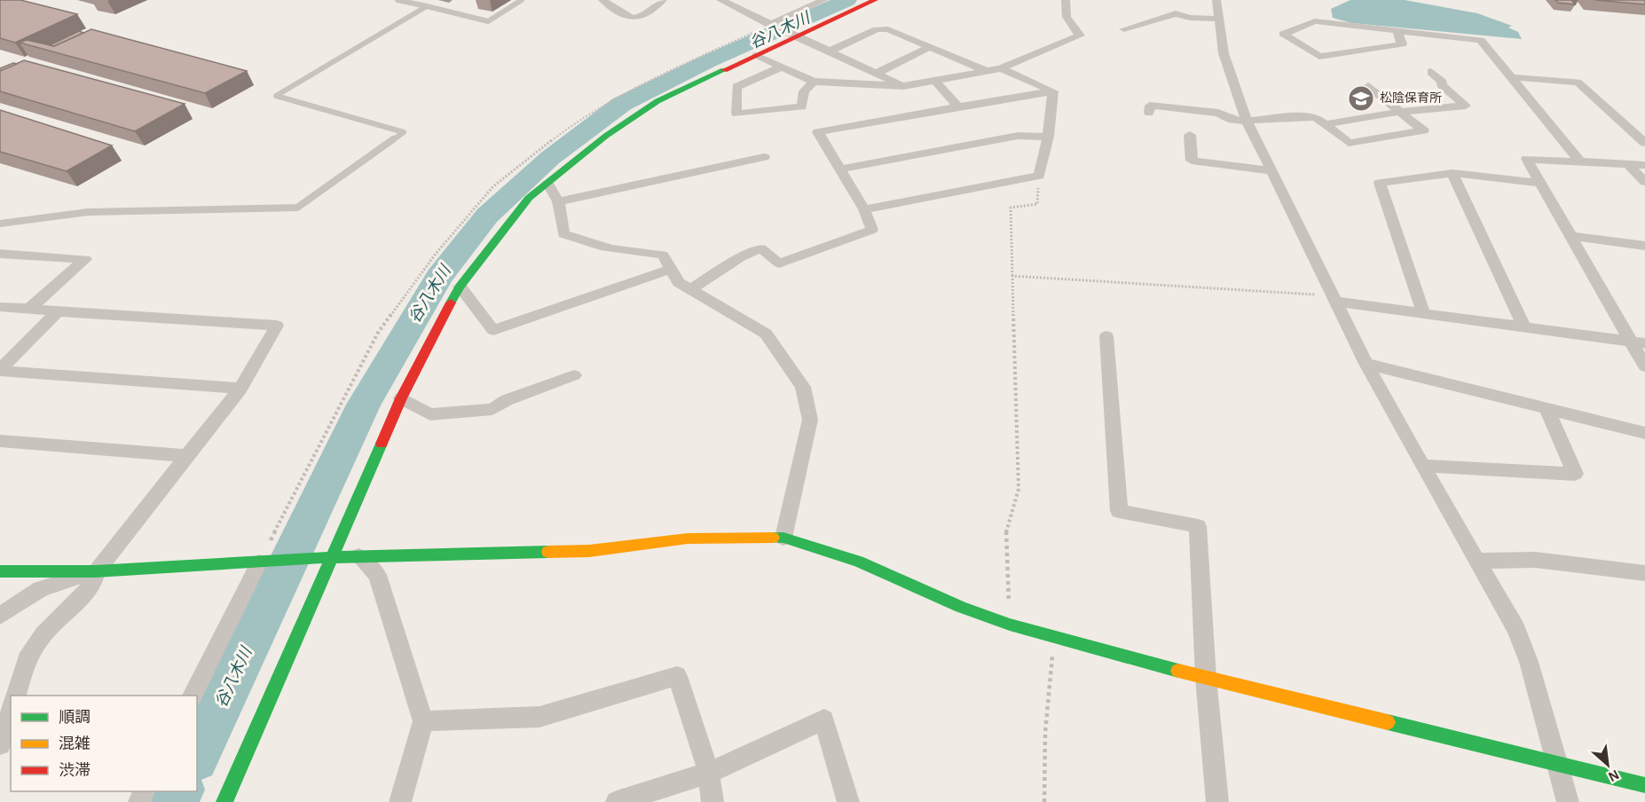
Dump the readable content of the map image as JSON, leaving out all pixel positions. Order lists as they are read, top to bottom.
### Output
{
  "water": ["谷八木川"],
  "places": {
    "school or university": ["松陰保育所"]
  },
  "legend": ["順調", "混雑", "渋滞"],
  "north": "bottom right"
}
